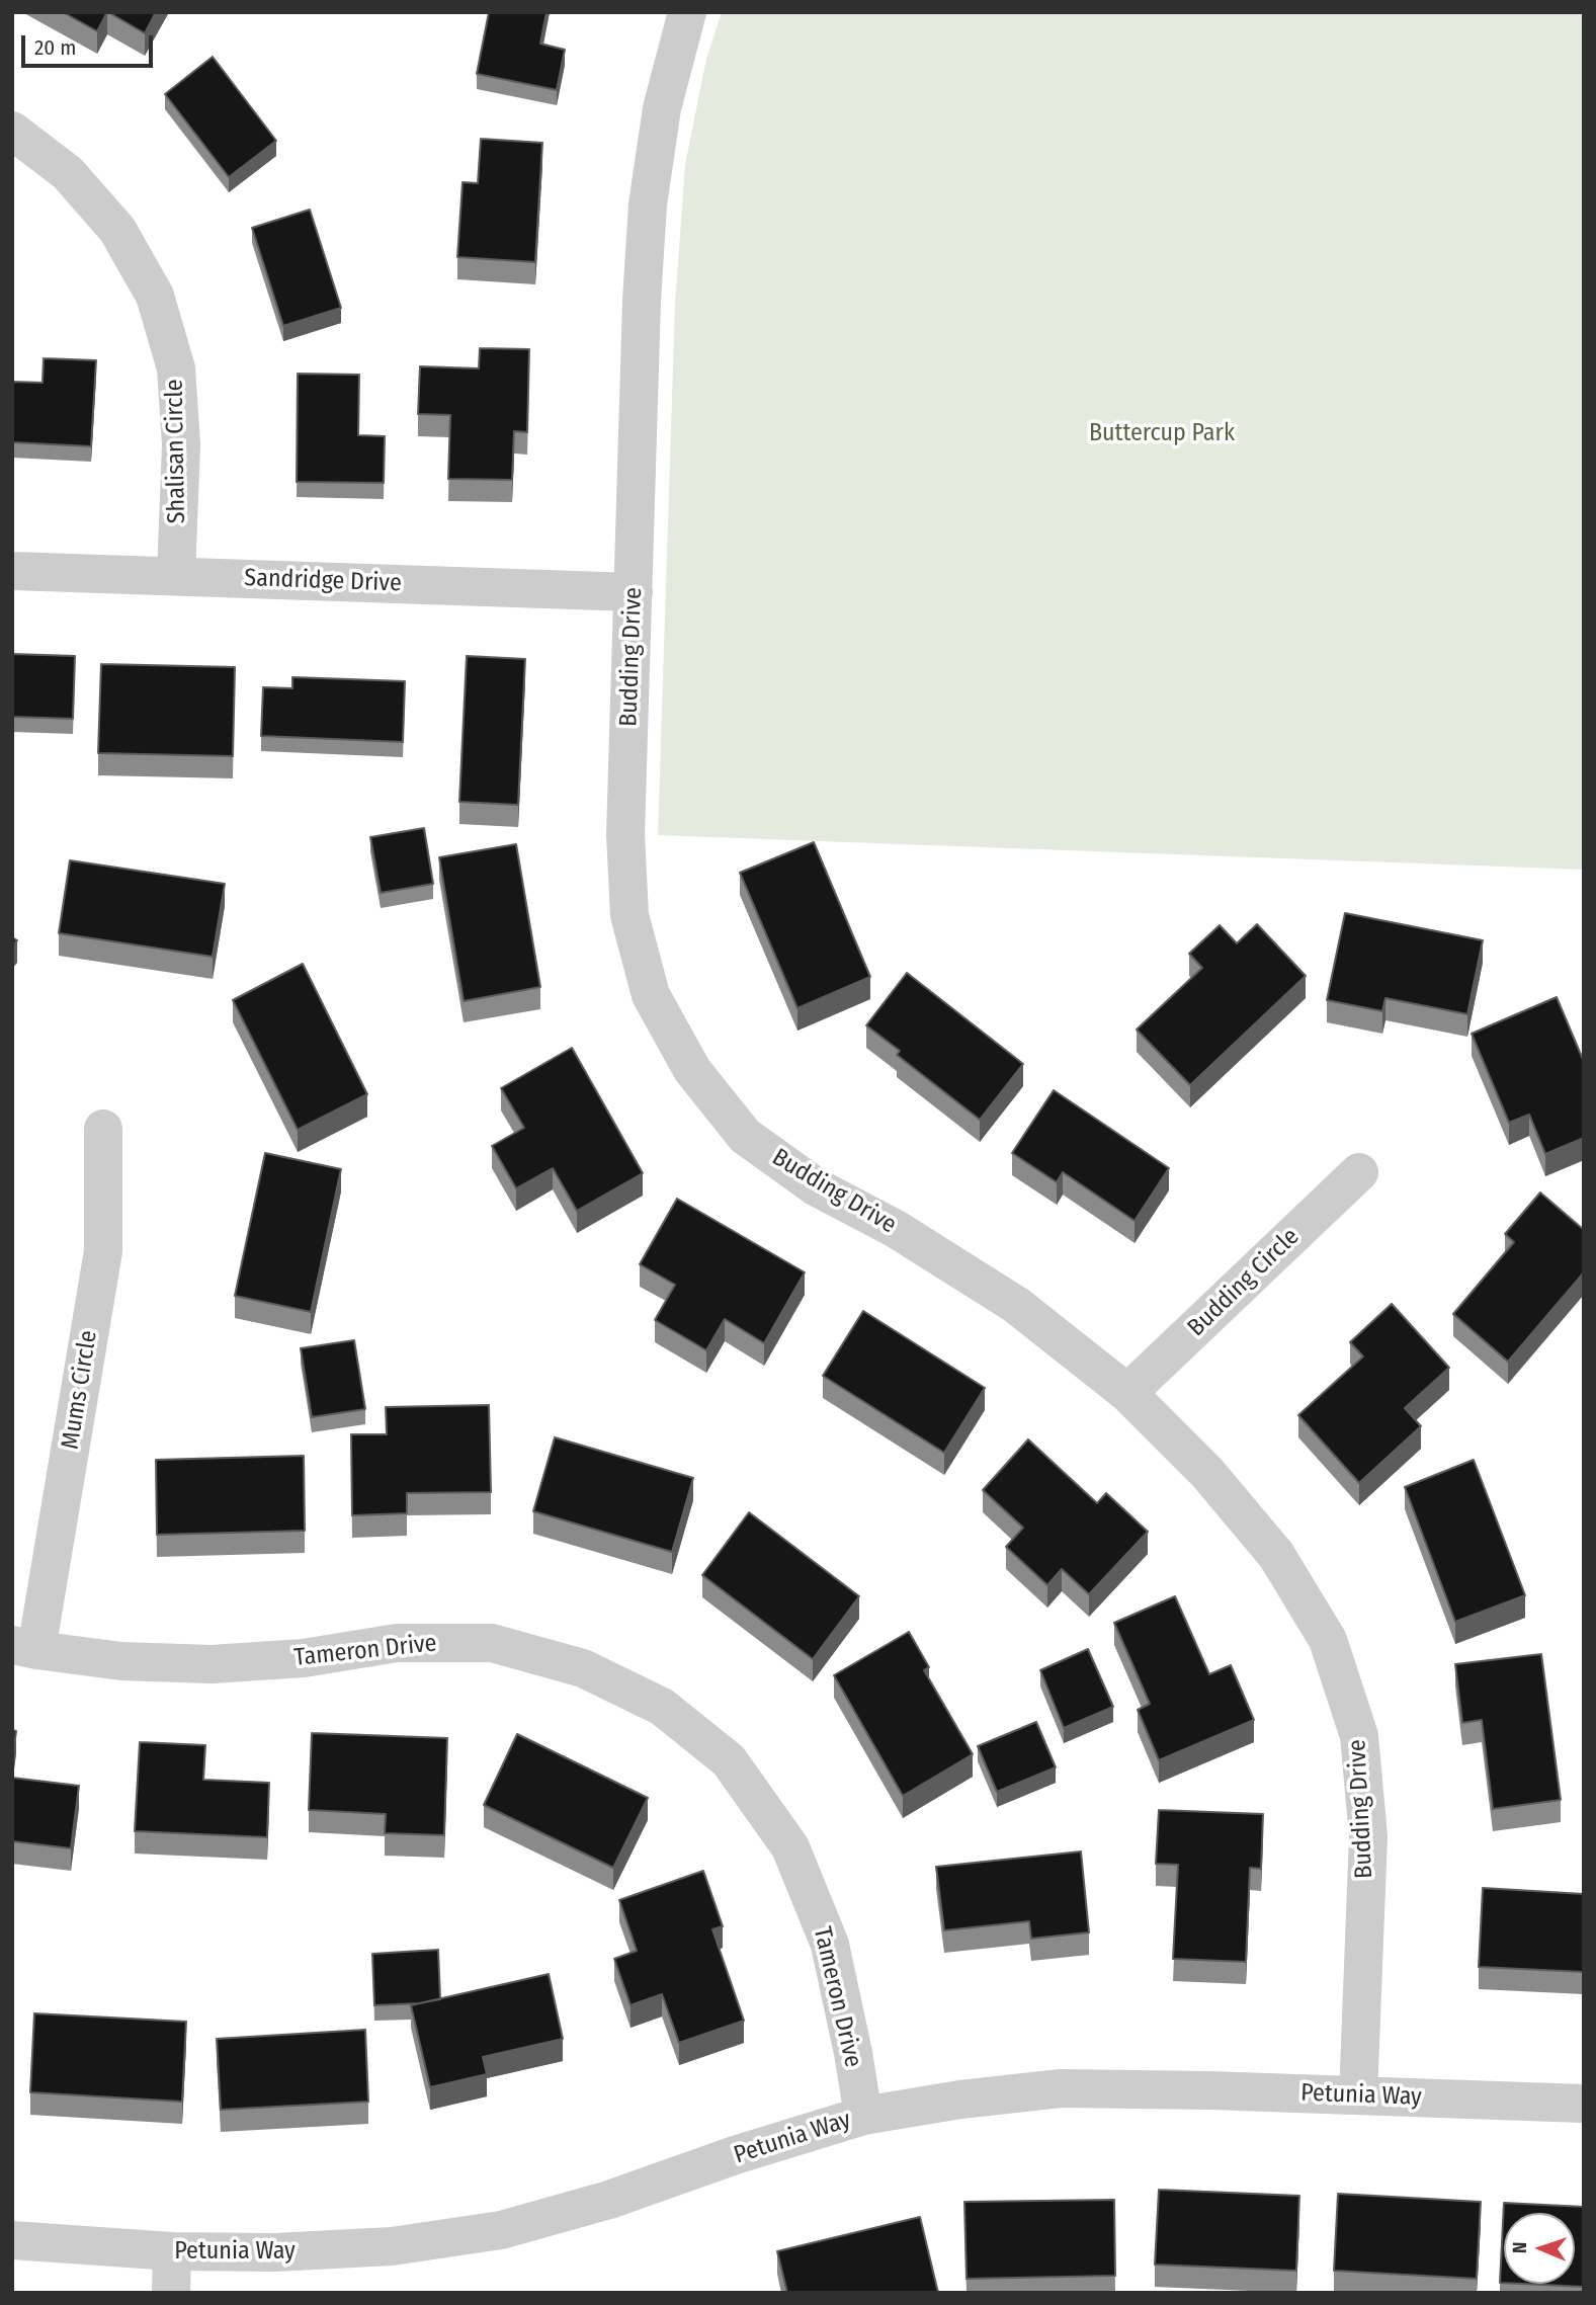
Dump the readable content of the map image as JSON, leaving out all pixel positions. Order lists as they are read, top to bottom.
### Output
{
  "streets": {
    "street": [
      "Shalisan Circle",
      "Sandridge Drive",
      "Budding Drive",
      "Budding Circle",
      "Mums Circle",
      "Tameron Drive",
      "Petunia Way"
    ]
  },
  "crossings": [
    ["Shalisan Circle", "Sandridge Drive"],
    ["Sandridge Drive", "Budding Drive"],
    ["Budding Drive", "Budding Circle"],
    ["Budding Drive", "Petunia Way"],
    ["Mums Circle", "Tameron Drive"],
    ["Tameron Drive", "Petunia Way"]
  ],
  "parks": ["Buttercup Park"],
  "scale_bar": "20 m",
  "north": "left"
}
